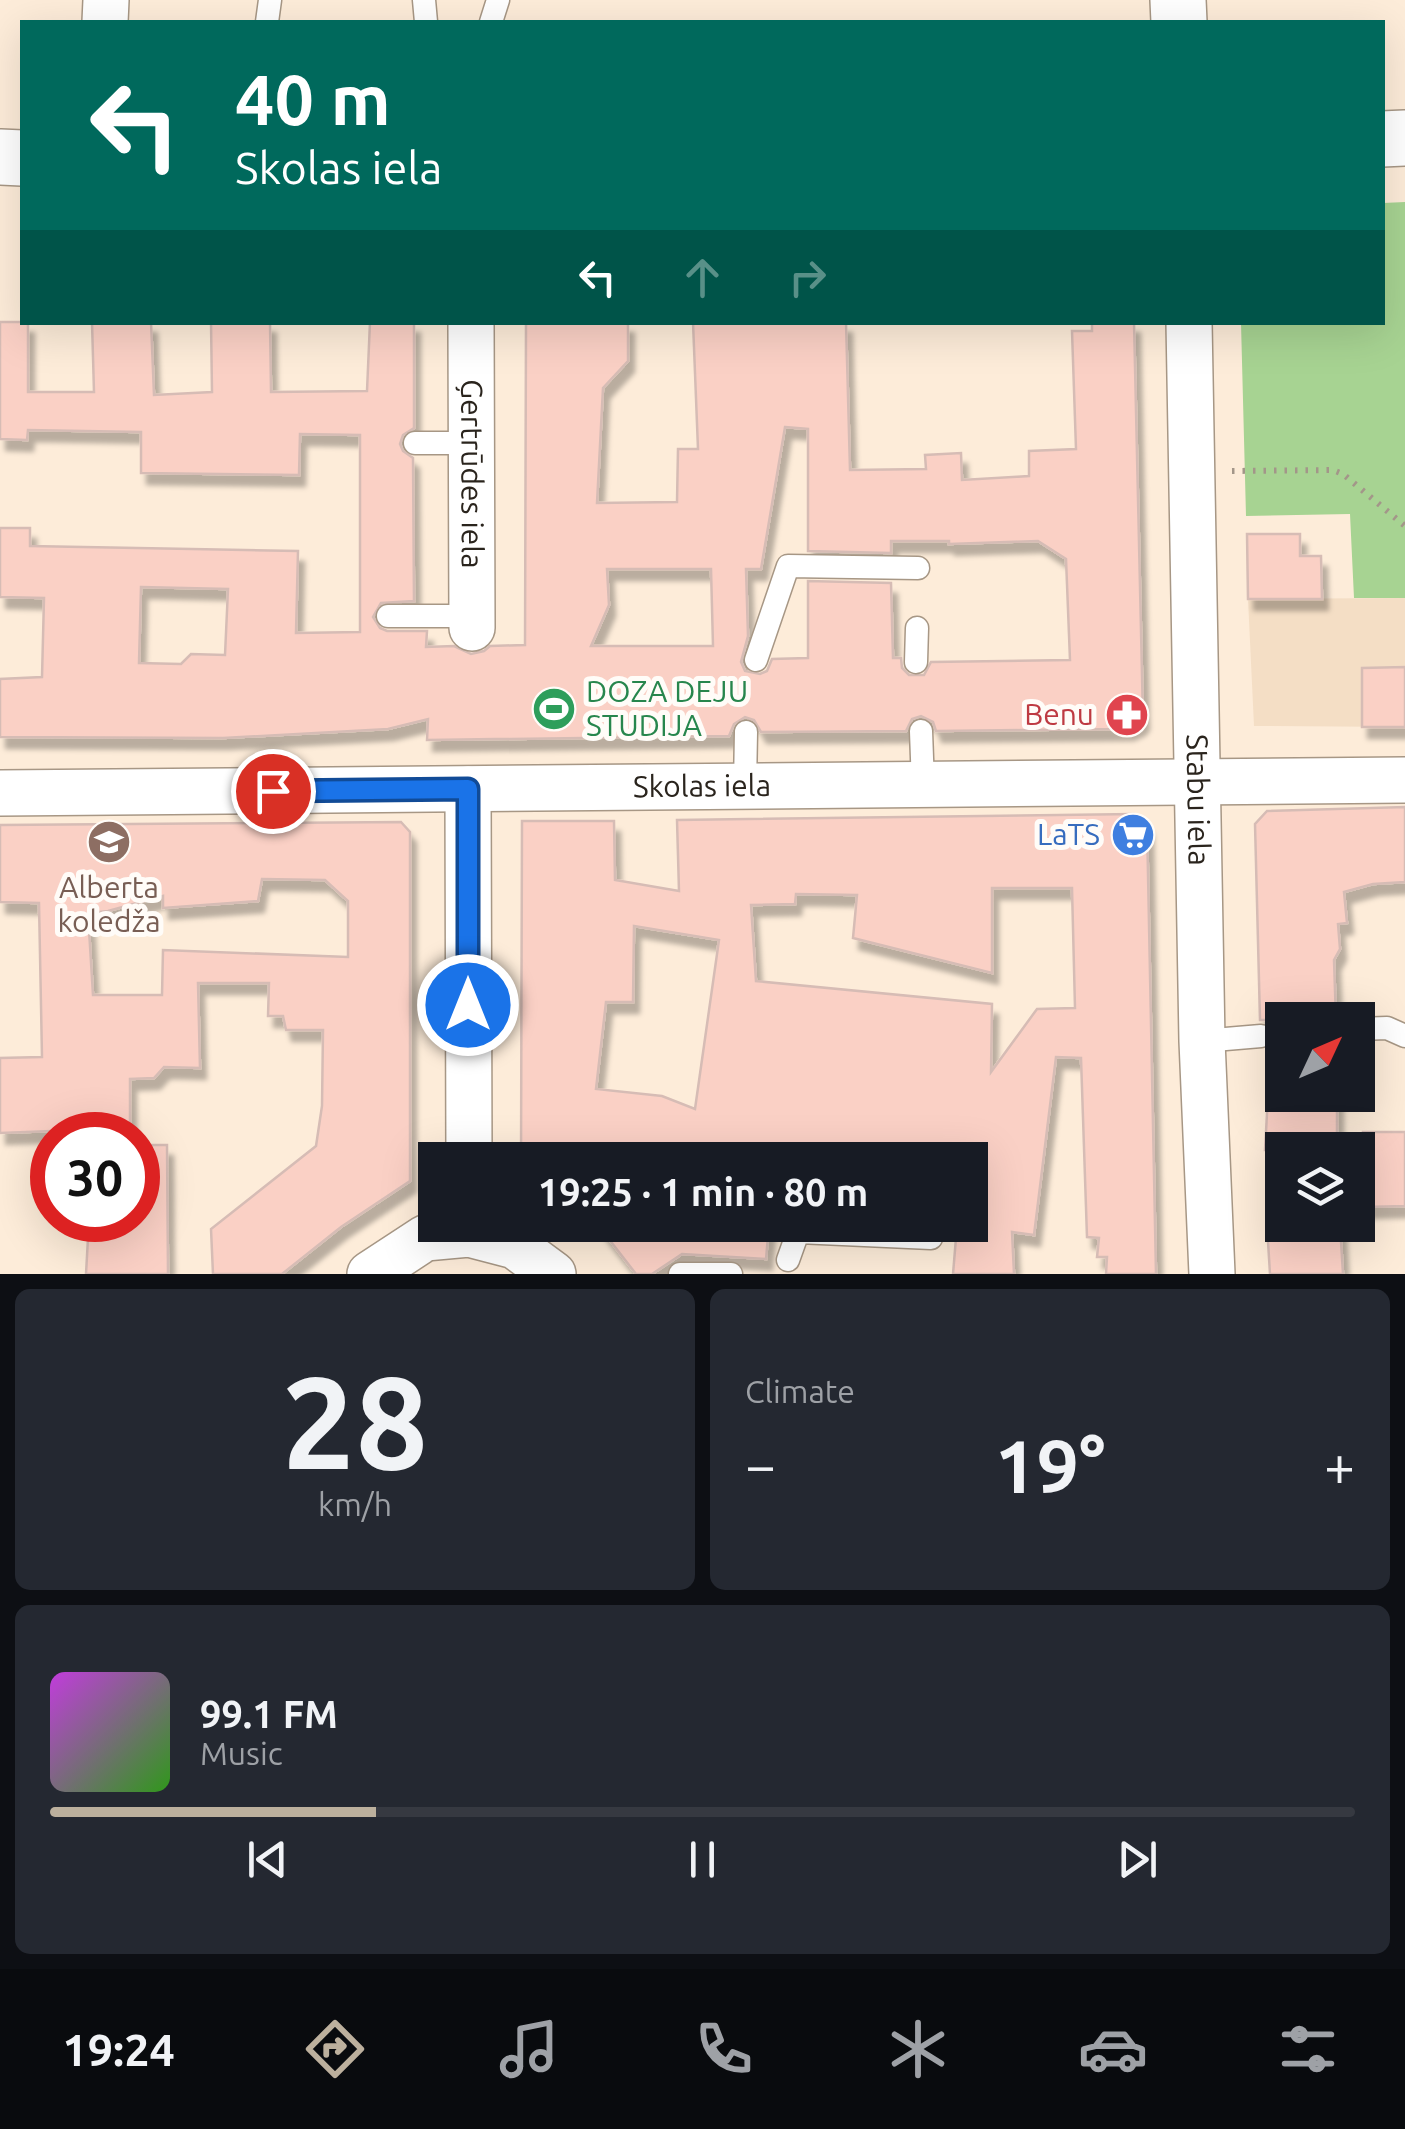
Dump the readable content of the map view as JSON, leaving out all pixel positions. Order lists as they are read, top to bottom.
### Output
{
  "streets": {
    "street": ["Ģertrūdes iela", "Skolas iela", "Stabu iela"]
  },
  "crossings": [
    ["Skolas iela", "Stabu iela"]
  ],
  "places": {
    "sports": ["DOZA DEJU STUDIJA"],
    "pharmacy": ["Benu"],
    "supermarket": ["LaTS"],
    "school or university": ["Alberta koledža"]
  },
  "north": "top right",
  "page": {
    "turn": ["40 m", "Skolas iela"],
    "limit": "30",
    "trip": "19:25 · 1 min · 80 m",
    "tile": [
      ["28", "km/h"],
      "Climate"
    ],
    "heat": ["−", "19°", "+"],
    "song": ["99.1 FM", "Music"],
    "tabs": "19:24"
  }
}
